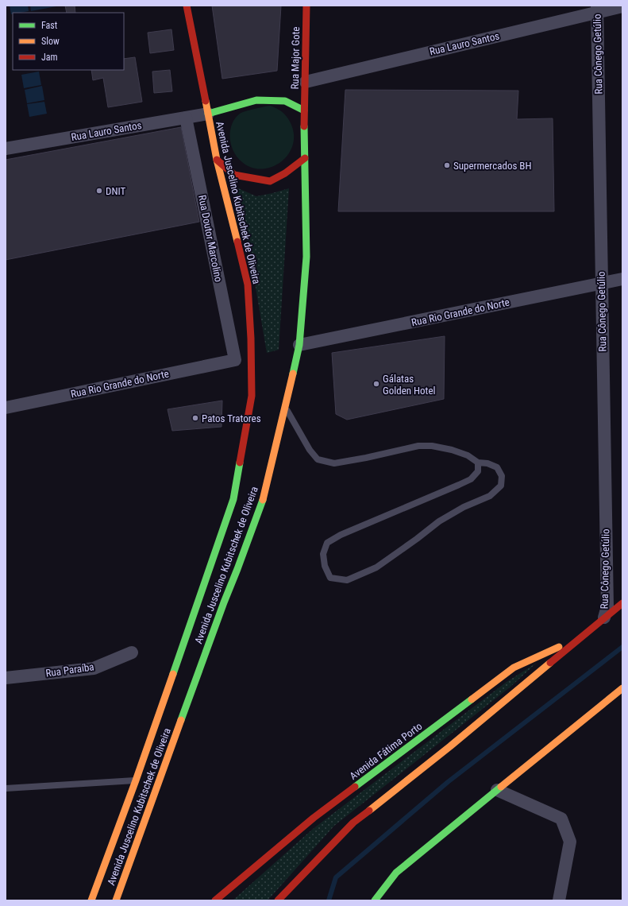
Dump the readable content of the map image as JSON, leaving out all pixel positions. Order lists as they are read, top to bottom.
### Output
{
  "streets": {
    "main road": ["Rua Major Gote", "Avenida Juscelino Kubitschek de Oliveira", "Avenida Fátima Porto"],
    "street": [
      "Rua Lauro Santos",
      "Rua Cônego Getúlio",
      "Rua Doutor Marcolino",
      "Rua Rio Grande do Norte",
      "Rua Paraíba"
    ]
  },
  "crossings": [
    ["Rua Lauro Santos", "Rua Cônego Getúlio"],
    ["Rua Lauro Santos", "Rua Major Gote"],
    ["Rua Lauro Santos", "Avenida Juscelino Kubitschek de Oliveira"],
    ["Rua Lauro Santos", "Rua Doutor Marcolino"],
    ["Rua Cônego Getúlio", "Rua Rio Grande do Norte"],
    ["Rua Cônego Getúlio", "Avenida Fátima Porto"],
    ["Rua Major Gote", "Avenida Juscelino Kubitschek de Oliveira"],
    ["Avenida Juscelino Kubitschek de Oliveira", "Rua Rio Grande do Norte"],
    ["Rua Doutor Marcolino", "Rua Rio Grande do Norte"]
  ],
  "places": [
    "Supermercados BH",
    "DNIT",
    "Gálatas Golden Hotel",
    "Patos Tratores"
  ],
  "legend": ["Fast", "Slow", "Jam"]
}
